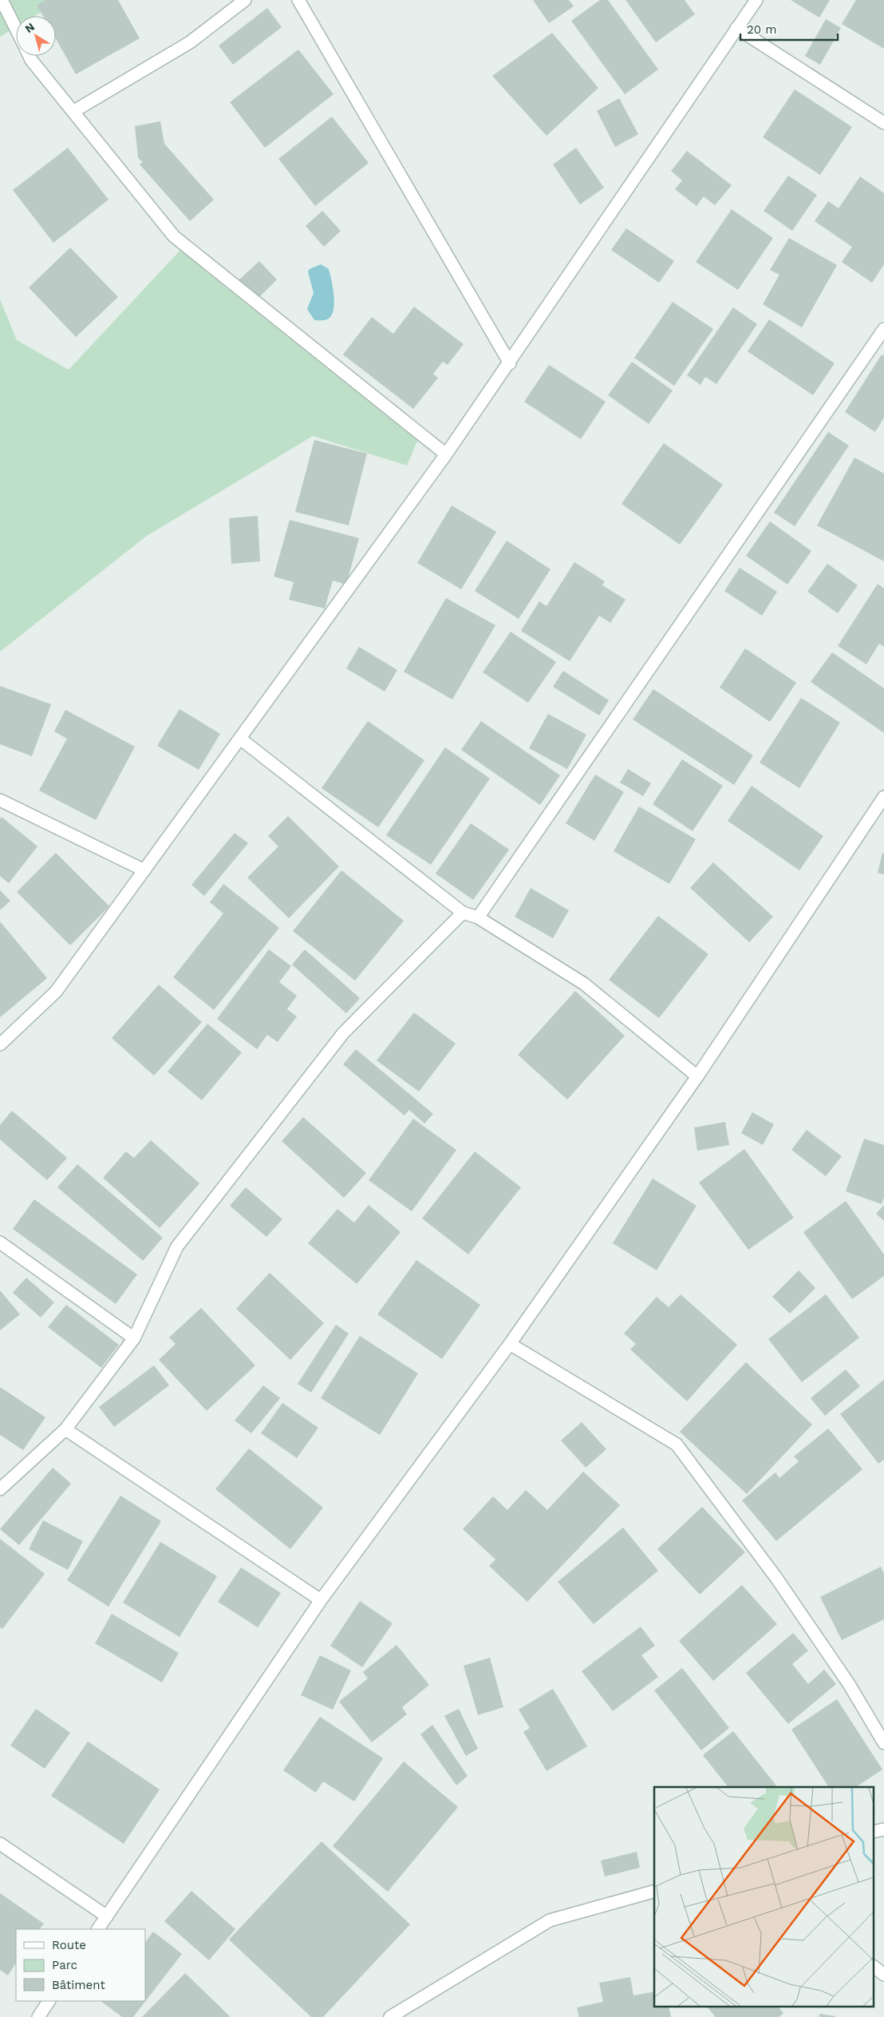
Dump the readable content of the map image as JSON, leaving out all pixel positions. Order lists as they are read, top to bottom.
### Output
{
  "legend": ["Route", "Parc", "Bâtiment"],
  "scale_bar": "20 m",
  "north": "top left"
}
